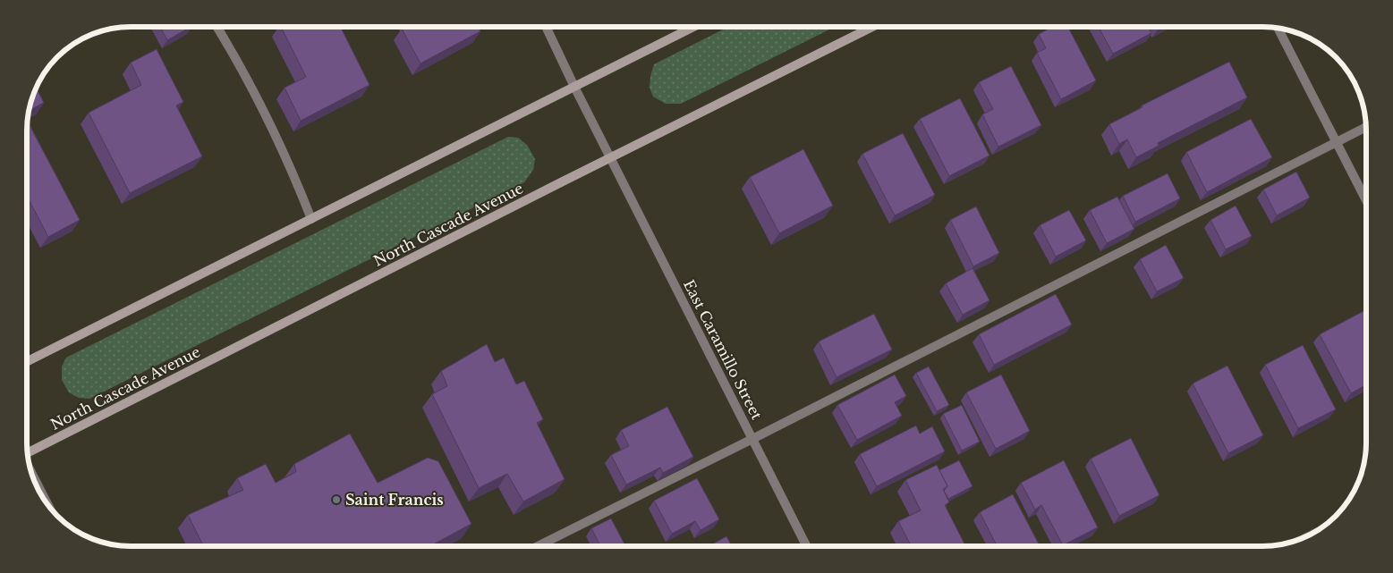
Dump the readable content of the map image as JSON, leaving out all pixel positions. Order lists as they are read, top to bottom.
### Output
{
  "streets": {
    "main road": ["North Cascade Avenue"],
    "street": ["East Caramillo Street"]
  },
  "crossings": [
    ["North Cascade Avenue", "East Caramillo Street"]
  ],
  "places": ["Saint Francis"]
}
